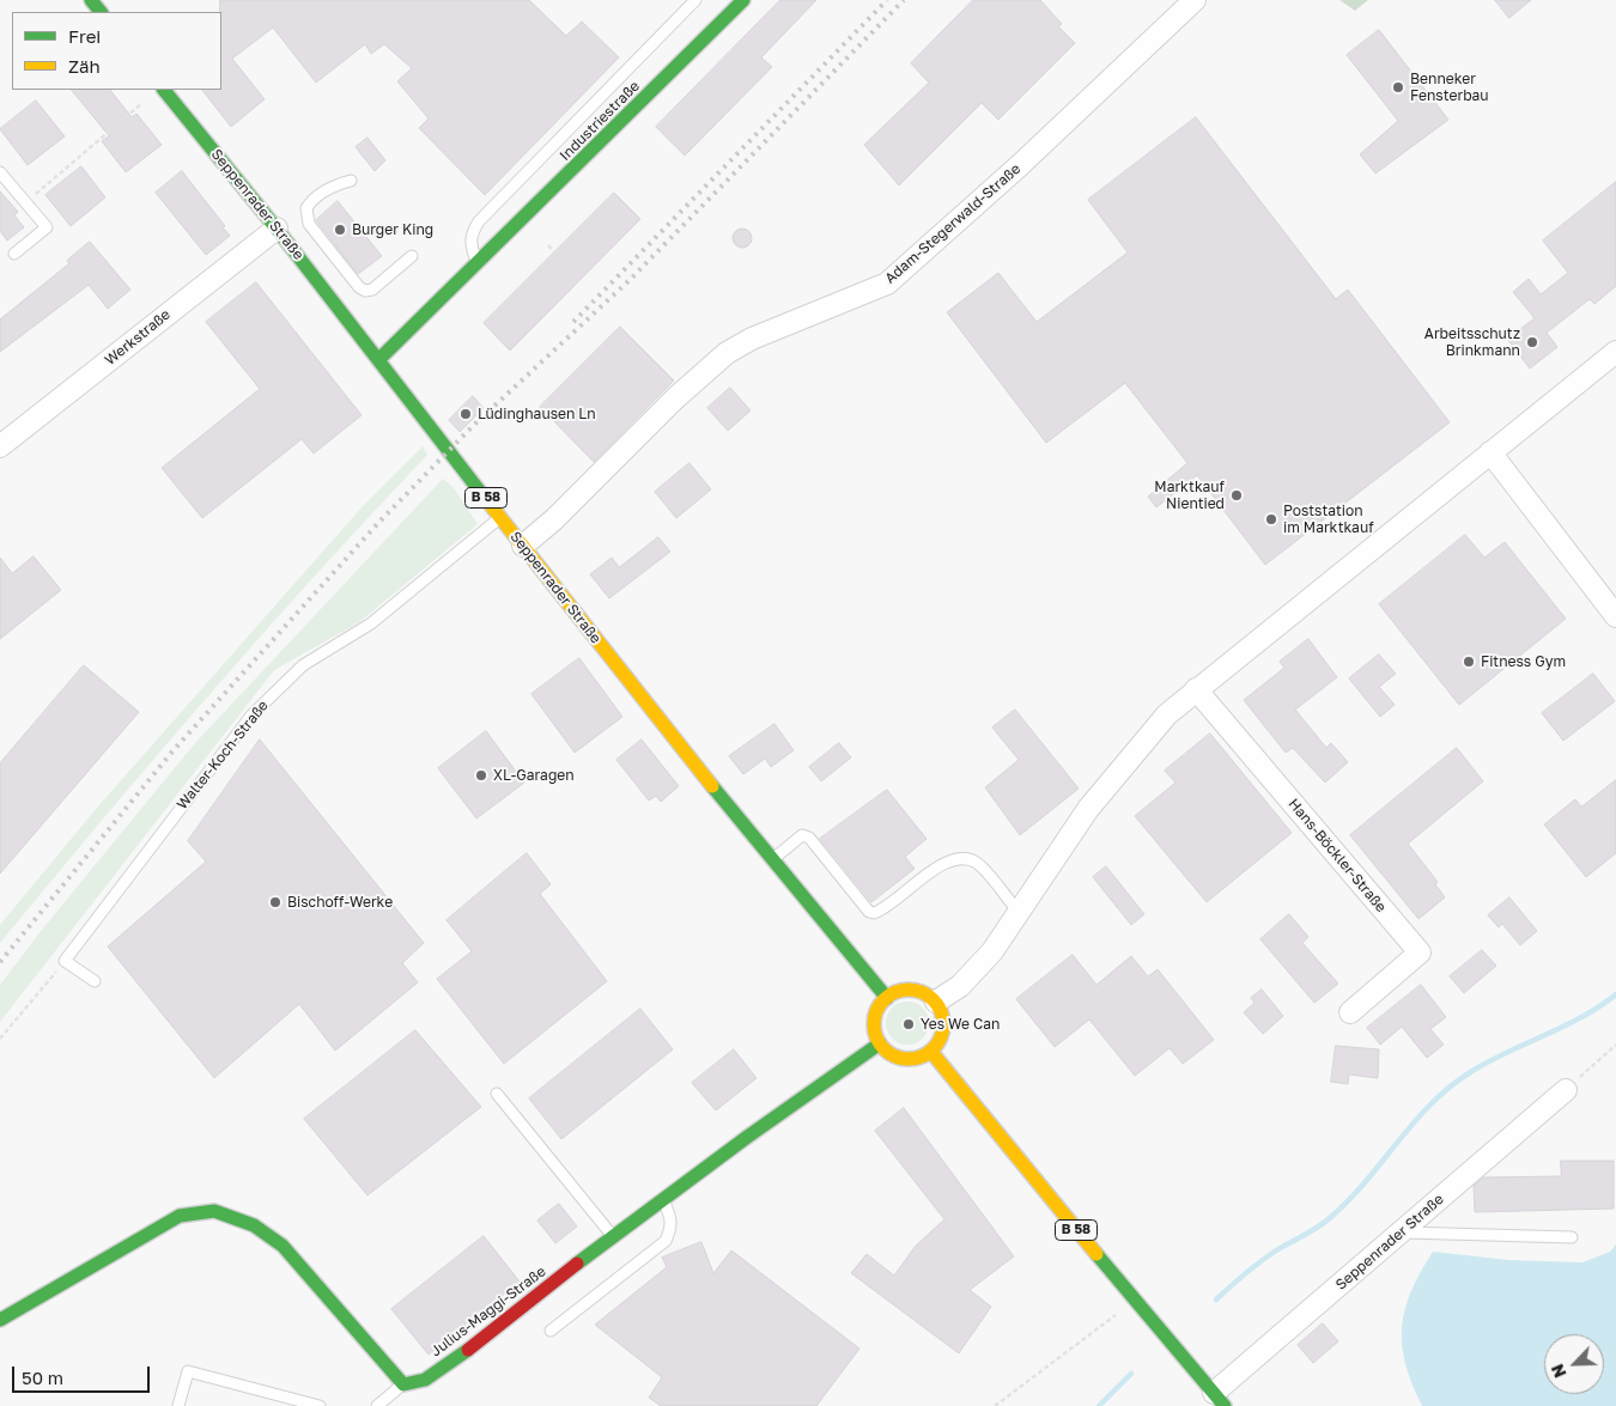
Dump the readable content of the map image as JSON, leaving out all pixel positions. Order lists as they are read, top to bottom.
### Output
{
  "streets": {
    "main road": [
      "Industriestraße",
      "Seppenrader Straße",
      "B 58",
      "Julius-Maggi-Straße"
    ],
    "street": ["Adam-Stegerwald-Straße", "Werkstraße", "Hans-Böckler-Straße"],
    "lane": ["Walter-Koch-Straße"]
  },
  "crossings": [
    ["Industriestraße", "Seppenrader Straße"],
    ["Seppenrader Straße", "Adam-Stegerwald-Straße"],
    ["Seppenrader Straße", "Werkstraße"],
    ["Seppenrader Straße", "Walter-Koch-Straße"],
    ["Seppenrader Straße", "Julius-Maggi-Straße"]
  ],
  "places": [
    "Benneker Fensterbau",
    "Burger King",
    "Arbeitsschutz Brinkmann",
    "Lüdinghausen Ln",
    "Marktkauf Nientied",
    "Poststation im Marktkauf",
    "Fitness Gym",
    "XL-Garagen",
    "Bischoff-Werke",
    "Yes We Can"
  ],
  "legend": ["Frei", "Zäh"],
  "scale_bar": "50 m",
  "north": "bottom left"
}
